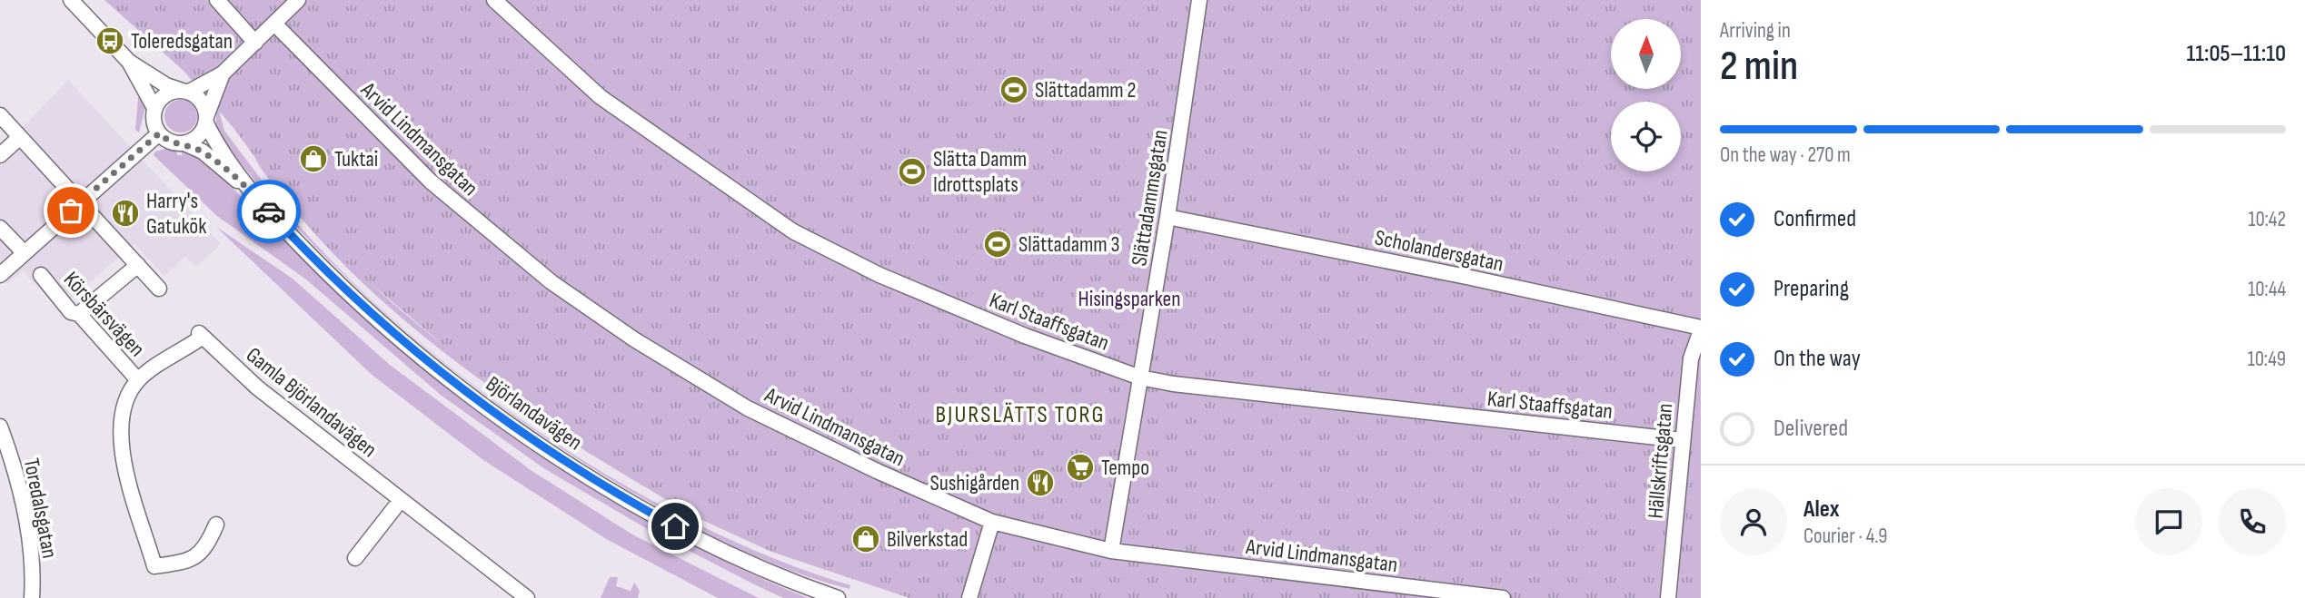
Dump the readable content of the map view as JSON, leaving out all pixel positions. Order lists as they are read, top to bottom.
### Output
{
  "streets": {
    "street": [
      "Arvid Lindmansgatan",
      "Slättadammsgatan",
      "Scholandersgatan",
      "Körsbärsvägen",
      "Karl Staaffsgatan",
      "Gamla Björlandavägen",
      "Björlandavägen",
      "Hällskriftsgatan",
      "Toredalsgatan"
    ]
  },
  "crossings": [
    ["Arvid Lindmansgatan", "Slättadammsgatan"],
    ["Slättadammsgatan", "Scholandersgatan"],
    ["Slättadammsgatan", "Karl Staaffsgatan"],
    ["Scholandersgatan", "Hällskriftsgatan"],
    ["Körsbärsvägen", "Gamla Björlandavägen"],
    ["Karl Staaffsgatan", "Hällskriftsgatan"]
  ],
  "districts": ["BJURSLÄTTS TORG"],
  "parks": ["Hisingsparken"],
  "places": {
    "bus stop": ["Toleredsgatan"],
    "sports": ["Slättadamm 2", "Slätta Damm Idrottsplats", "Slättadamm 3"],
    "shop": ["Tuktai", "Bilverkstad"],
    "restaurant": ["Harry's Gatukök", "Sushigården"],
    "supermarket": ["Tempo"]
  },
  "north": "top",
  "page": {
    "heading": ["2 min", "Arriving in", "11:05–11:10"],
    "panel": ["Alex", "Courier · 4.9"],
    "bar": "On the way · 270 m",
    "list": [
      ["Confirmed", "10:42"],
      ["Preparing", "10:44"],
      ["On the way", "10:49"],
      "Delivered"
    ]
  }
}
